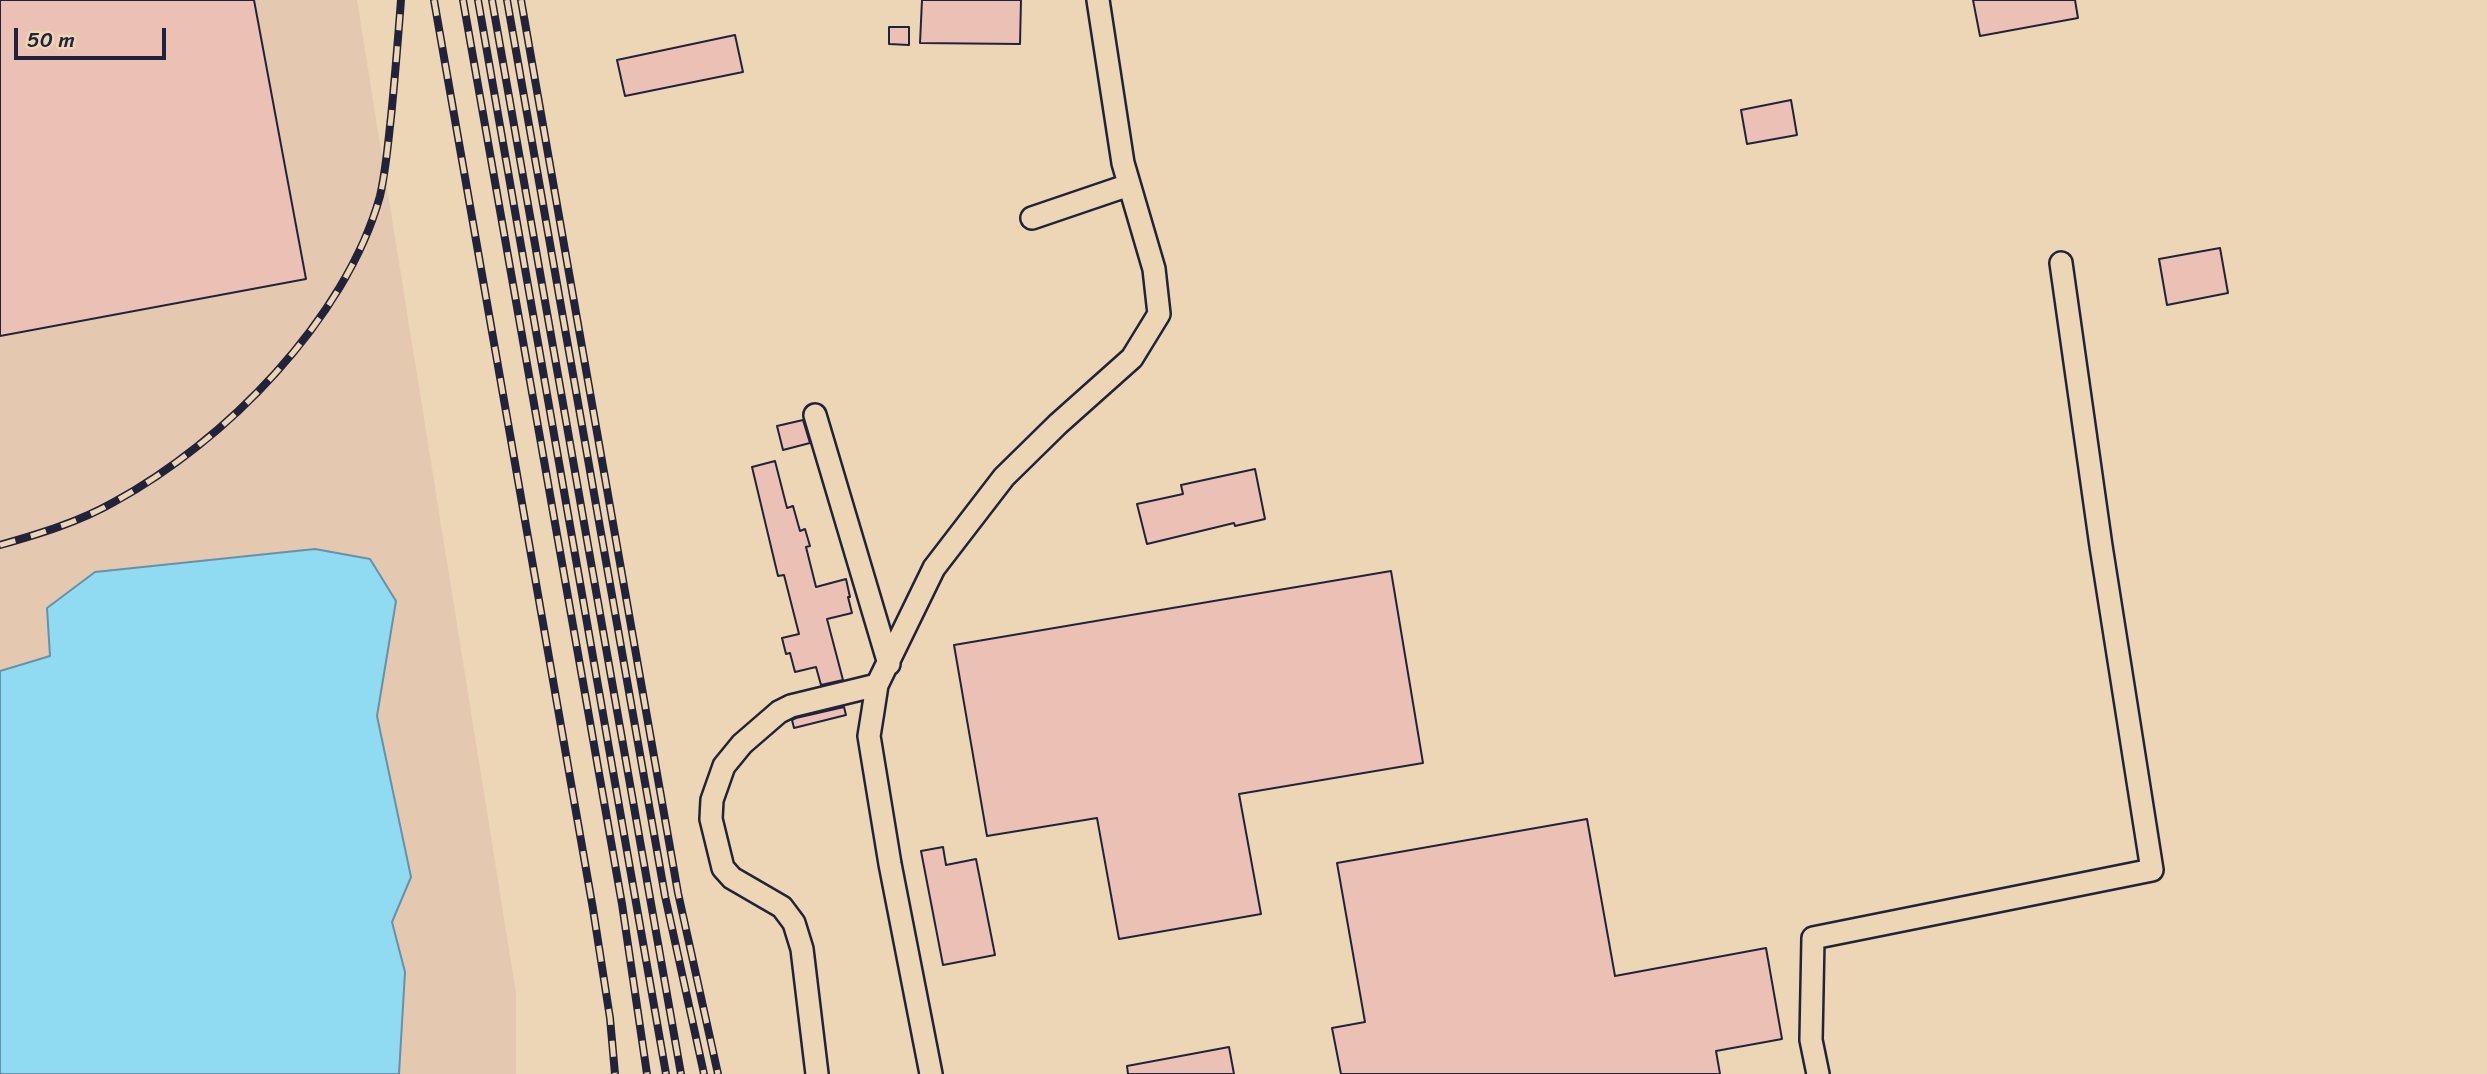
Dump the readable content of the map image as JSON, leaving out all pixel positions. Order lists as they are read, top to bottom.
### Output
{
  "scale_bar": "50 m"
}
